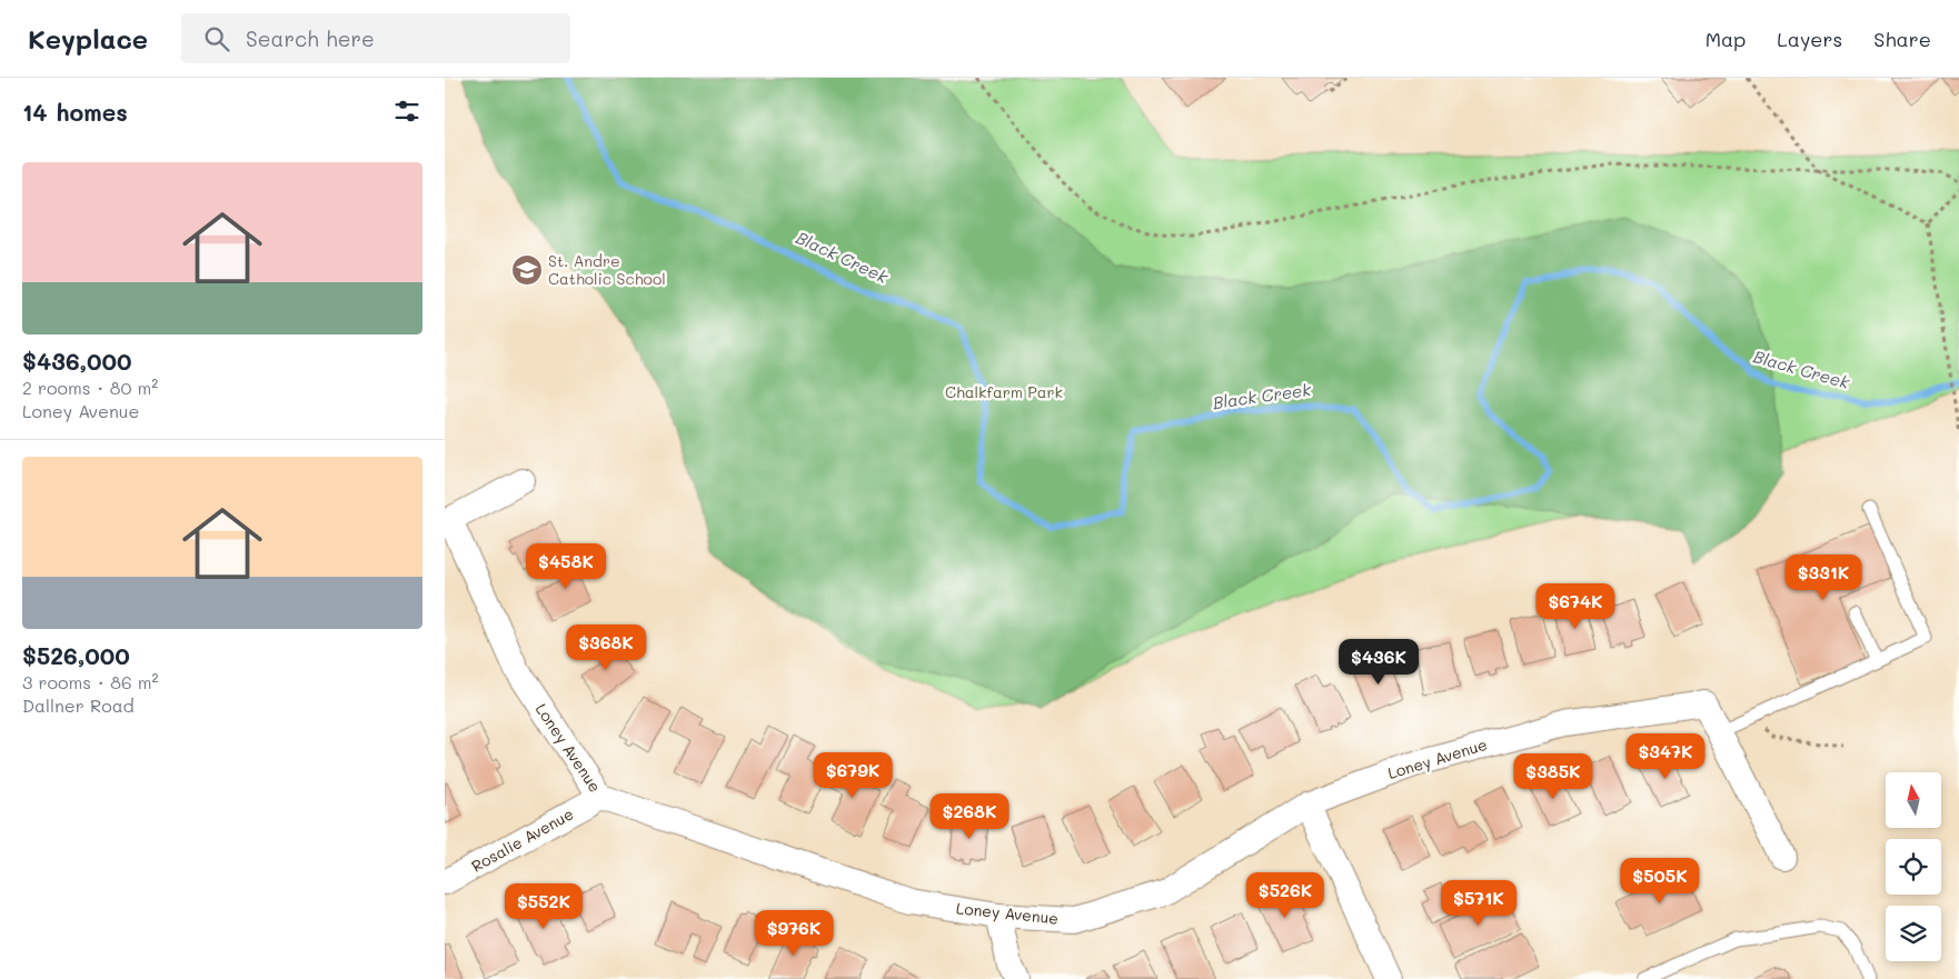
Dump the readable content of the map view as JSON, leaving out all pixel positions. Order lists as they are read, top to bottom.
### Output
{
  "streets": {
    "street": ["Loney Avenue", "Rosalie Avenue"]
  },
  "crossings": [
    ["Loney Avenue", "Rosalie Avenue"]
  ],
  "water": ["Black Creek"],
  "parks": ["Chalkfarm Park"],
  "places": {
    "school or university": ["St. Andre Catholic School"]
  },
  "north": "top",
  "page": {
    "header": "Keyplace",
    "search": "Search here",
    "nav": ["Map", "Layers", "Share"],
    "heading": "14 homes",
    "list": [
      {
        "name": "$436,000",
        "note": "2 rooms · 80 m² · Loney Avenue"
      },
      {
        "name": "$526,000",
        "note": "3 rooms · 86 m² · Dallner Road"
      }
    ],
    "price": [
      "$458K",
      "$331K",
      "$674K",
      "$368K",
      "$436K",
      "$347K",
      "$679K",
      "$385K",
      "$268K",
      "$505K",
      "$526K",
      "$571K",
      "$552K",
      "$976K"
    ]
  }
}
